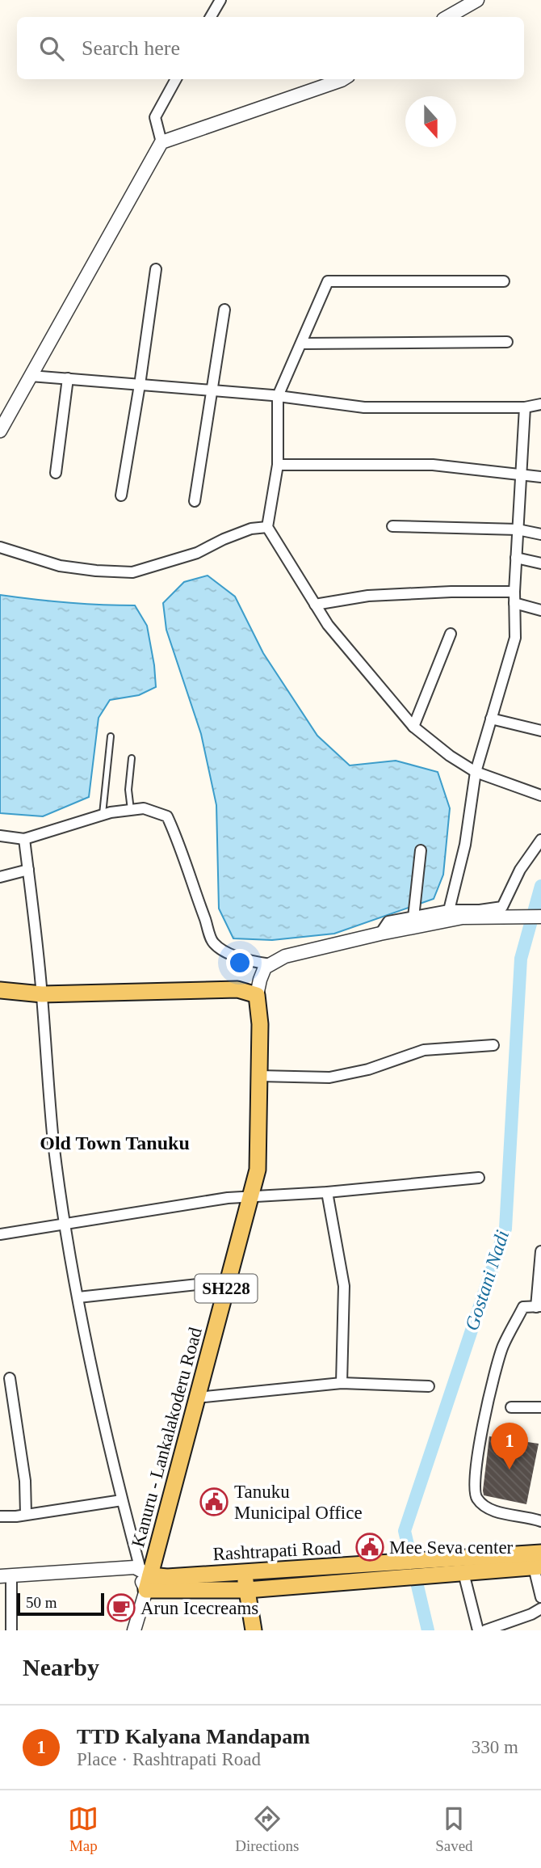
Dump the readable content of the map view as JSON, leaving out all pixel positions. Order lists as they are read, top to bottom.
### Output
{
  "streets": {
    "main road": ["SH228", "Kanuru - Lankalakoderu Road", "Rashtrapati Road"]
  },
  "crossings": [
    ["Kanuru - Lankalakoderu Road", "Rashtrapati Road"]
  ],
  "districts": ["Old Town Tanuku"],
  "water": ["Gostani Nadi"],
  "places": {
    "public building": ["Tanuku Municipal Office", "Mee Seva center"],
    "cafe": ["Arun Icecreams"]
  },
  "scale_bar": "50 m",
  "north": "bottom",
  "page": {
    "search": "Search here",
    "pins": "1",
    "scale": "50 m",
    "heading": "Nearby",
    "list": [
      {
        "mark": "1",
        "name": "TTD Kalyana Mandapam",
        "note": "Place · Rashtrapati Road",
        "value": "330 m"
      }
    ],
    "nav": ["Map", "Directions", "Saved"]
  }
}
